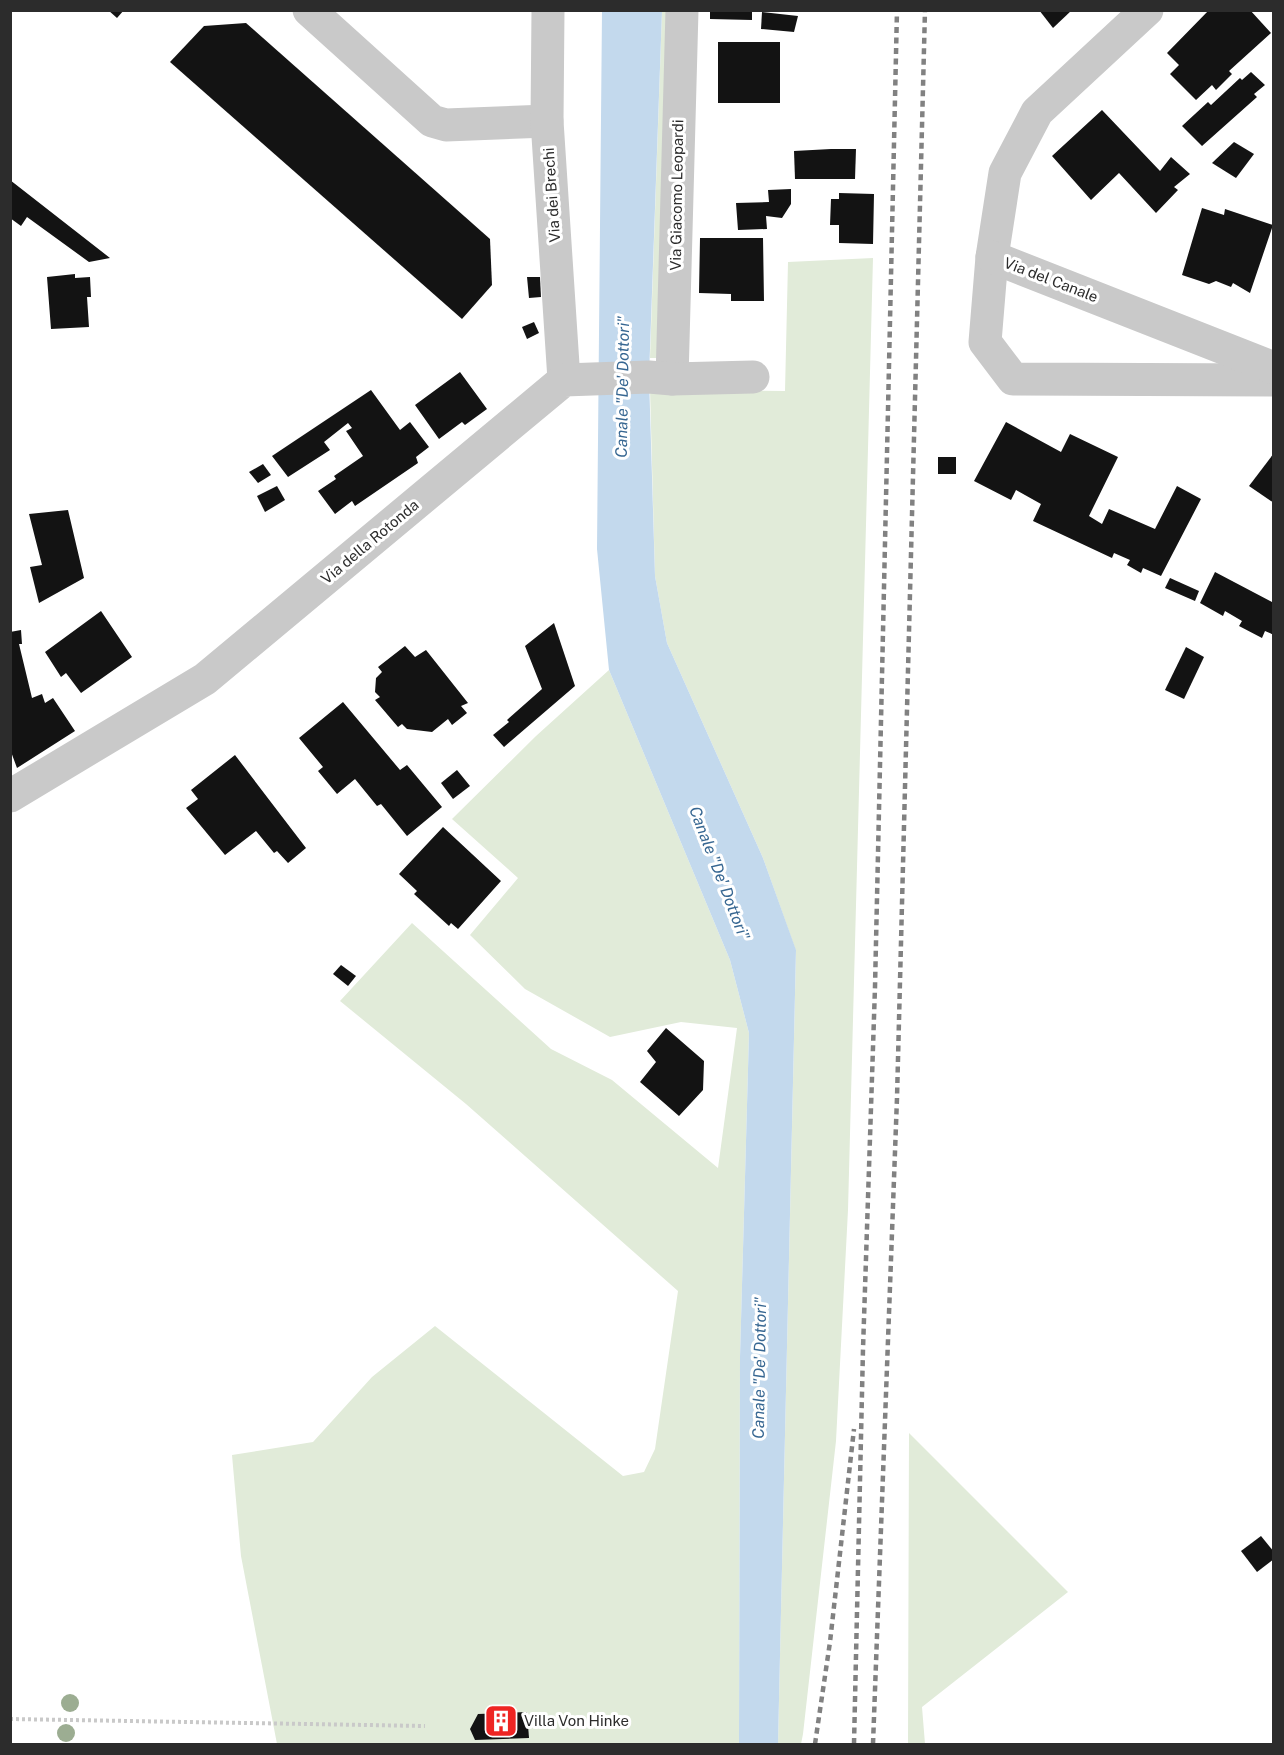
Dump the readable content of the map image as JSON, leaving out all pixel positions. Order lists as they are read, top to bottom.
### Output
{
  "streets": {
    "street": [
      "Via dei Brechi",
      "Via Giacomo Leopardi",
      "Via del Canale",
      "Via della Rotonda"
    ]
  },
  "crossings": [
    ["Via dei Brechi", "Via della Rotonda"]
  ],
  "water": ["Canale \"De' Dottori\""],
  "places": {
    "building": ["Villa Von Hinke"]
  }
}
